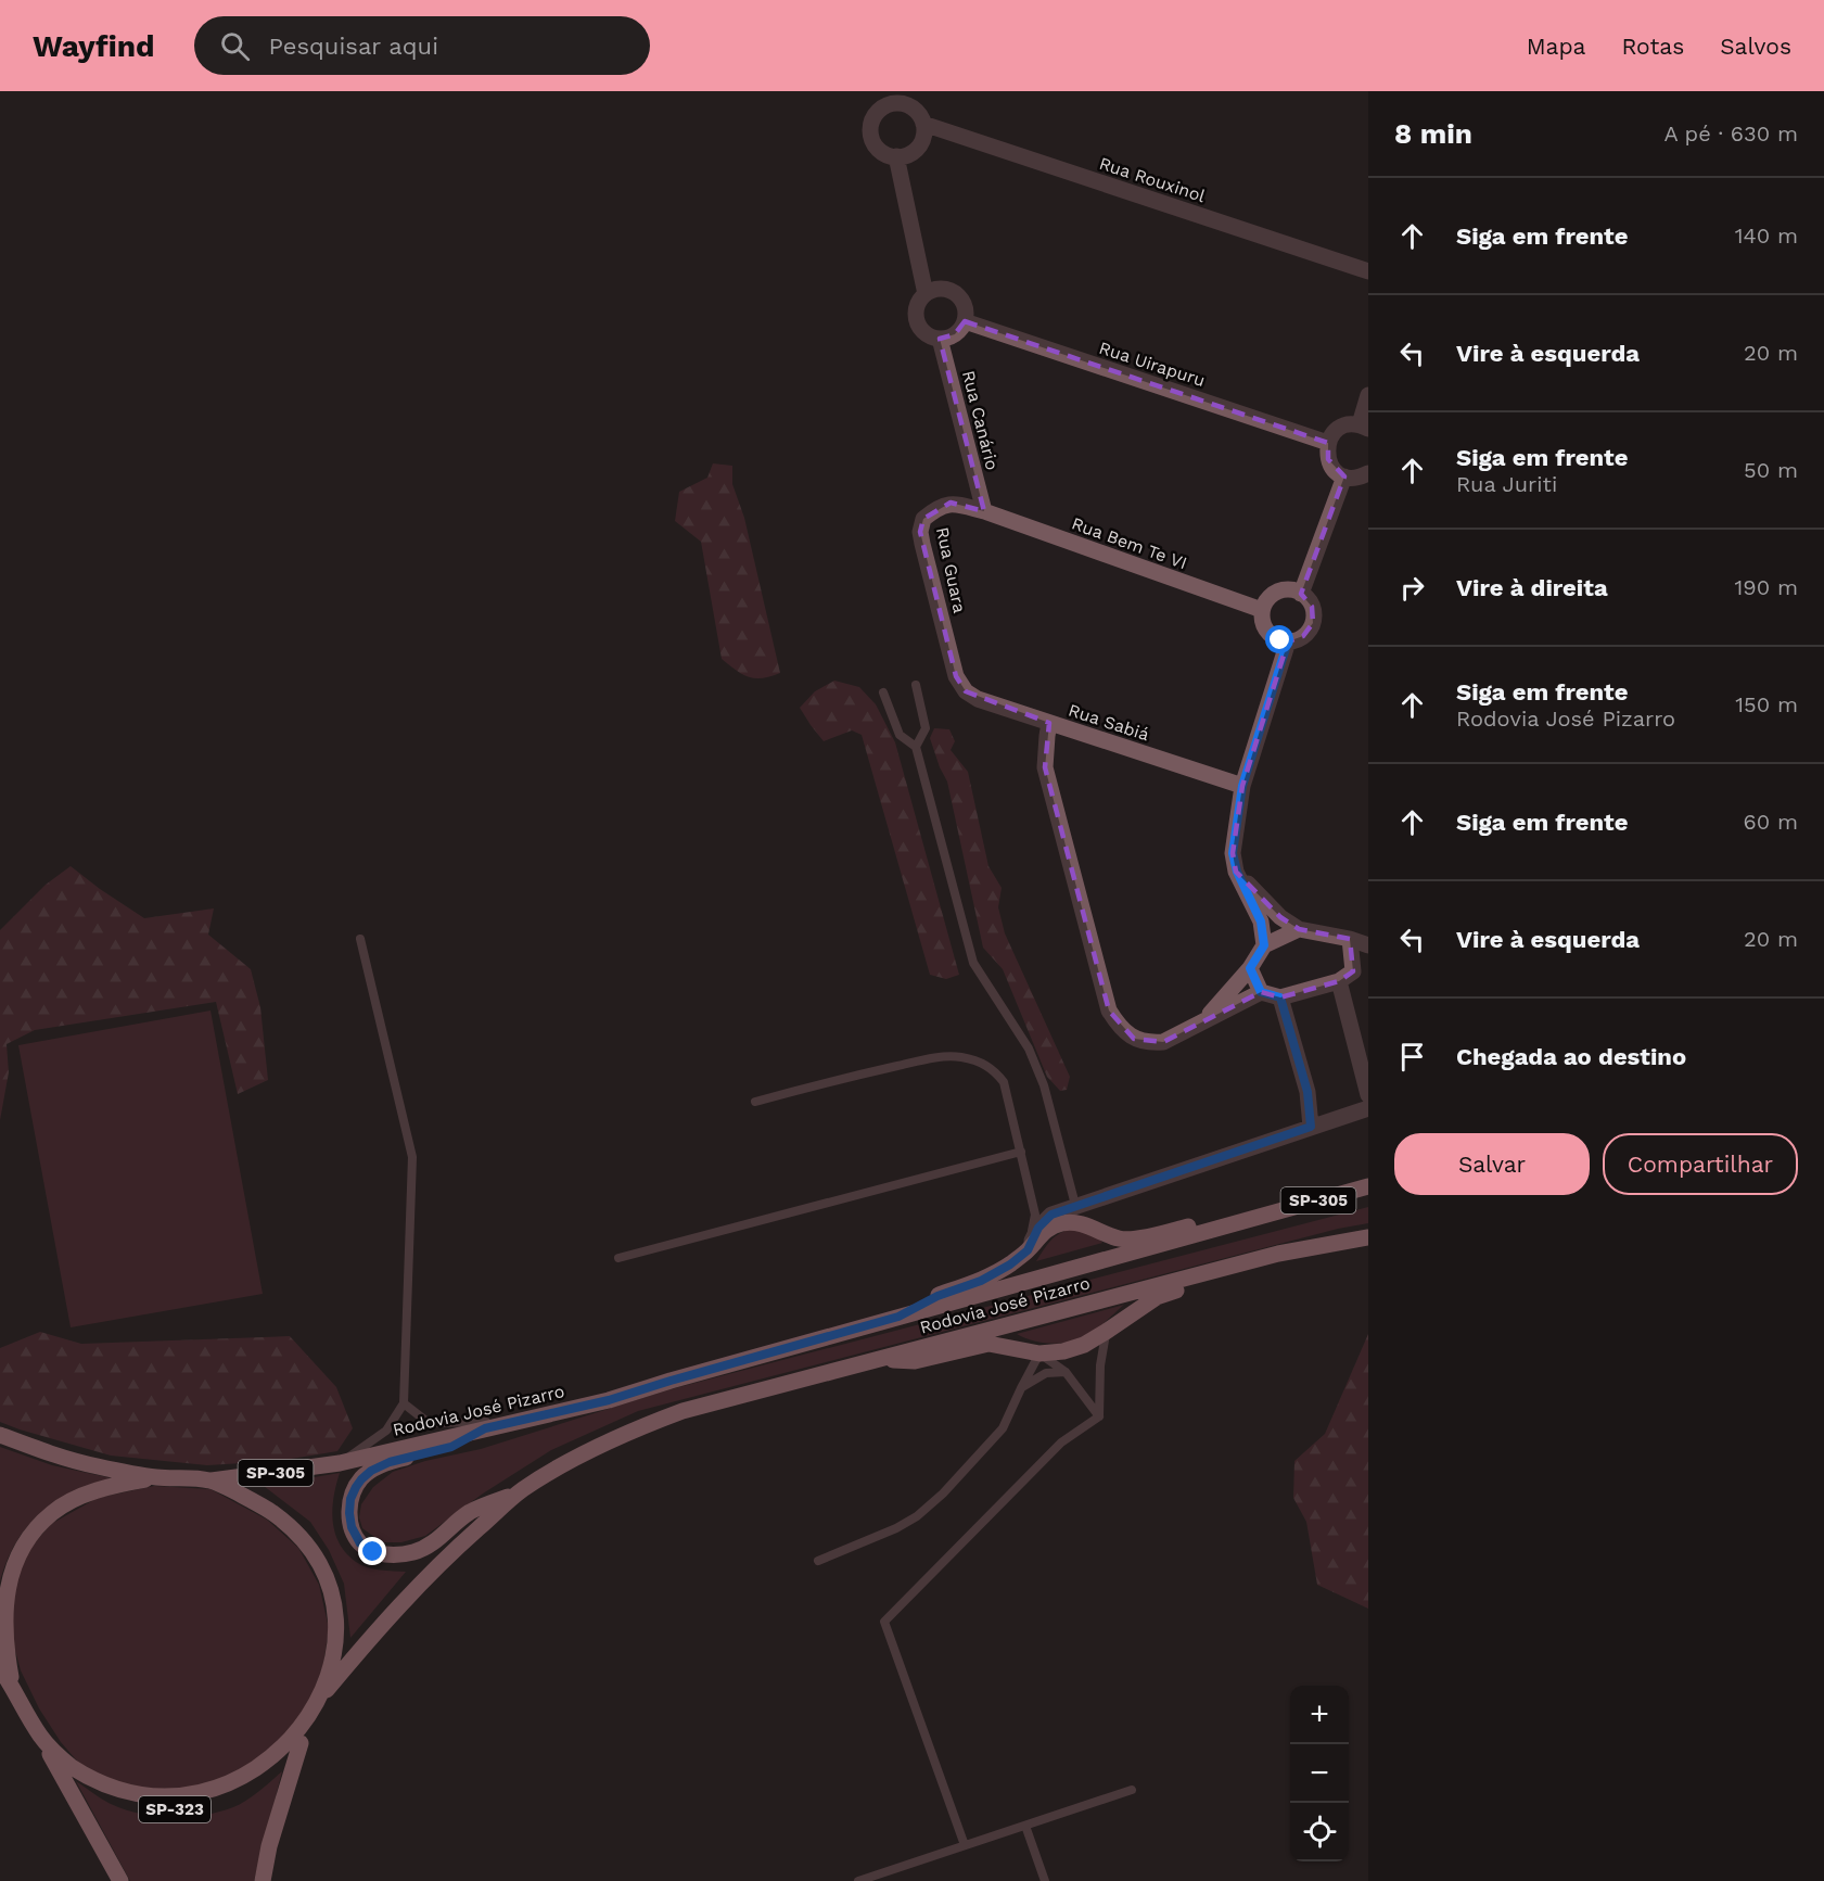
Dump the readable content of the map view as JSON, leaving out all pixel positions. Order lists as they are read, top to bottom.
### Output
{
  "streets": {
    "main road": ["SP-305", "Rodovia José Pizarro", "SP-323"],
    "street": [
      "Rua Rouxinol",
      "Rua Uirapuru",
      "Rua Canário",
      "Rua Bem Te VI",
      "Rua Guara",
      "Rua Sabiá"
    ]
  },
  "crossings": [
    ["Rua Uirapuru", "Rua Canário"],
    ["Rua Canário", "Rua Bem Te VI"],
    ["Rua Canário", "Rua Guara"],
    ["Rua Bem Te VI", "Rua Guara"],
    ["Rua Guara", "Rua Sabiá"],
    ["Rodovia José Pizarro", "SP-323"]
  ],
  "page": {
    "header": "Wayfind",
    "search": "Pesquisar aqui",
    "nav": ["Mapa", "Rotas", "Salvos"],
    "heading": ["8 min", "A pé · 630 m"],
    "list": [
      ["Siga em frente", "140 m"],
      ["Vire à esquerda", "20 m"],
      ["Siga em frente", "Rua Juriti", "50 m"],
      ["Vire à direita", "190 m"],
      ["Siga em frente", "Rodovia José Pizarro", "150 m"],
      ["Siga em frente", "60 m"],
      ["Vire à esquerda", "20 m"],
      "Chegada ao destino"
    ],
    "buttons": ["Salvar", "Compartilhar"],
    "map_buttons": ["+", "−"]
  }
}
